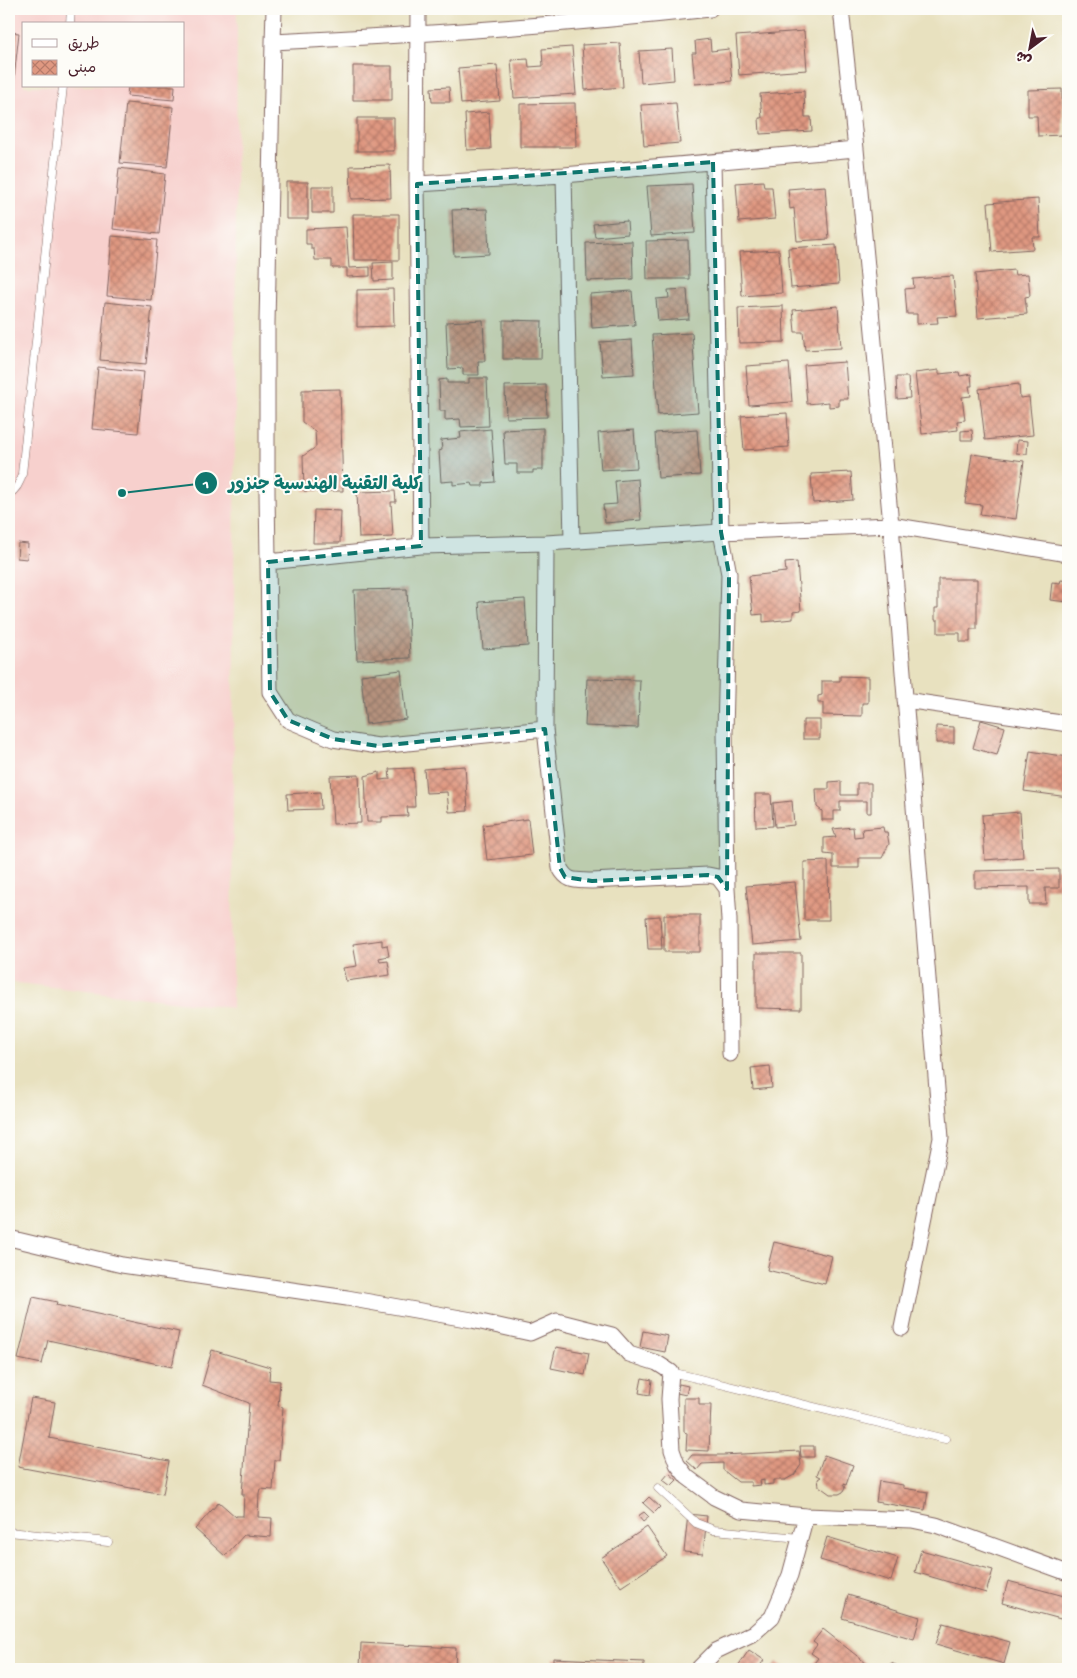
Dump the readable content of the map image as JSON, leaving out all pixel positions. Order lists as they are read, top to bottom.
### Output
{
  "places": ["كلية التقنية الهندسية جنزور"],
  "legend": ["طريق", "مبنى"],
  "north": "bottom left"
}
